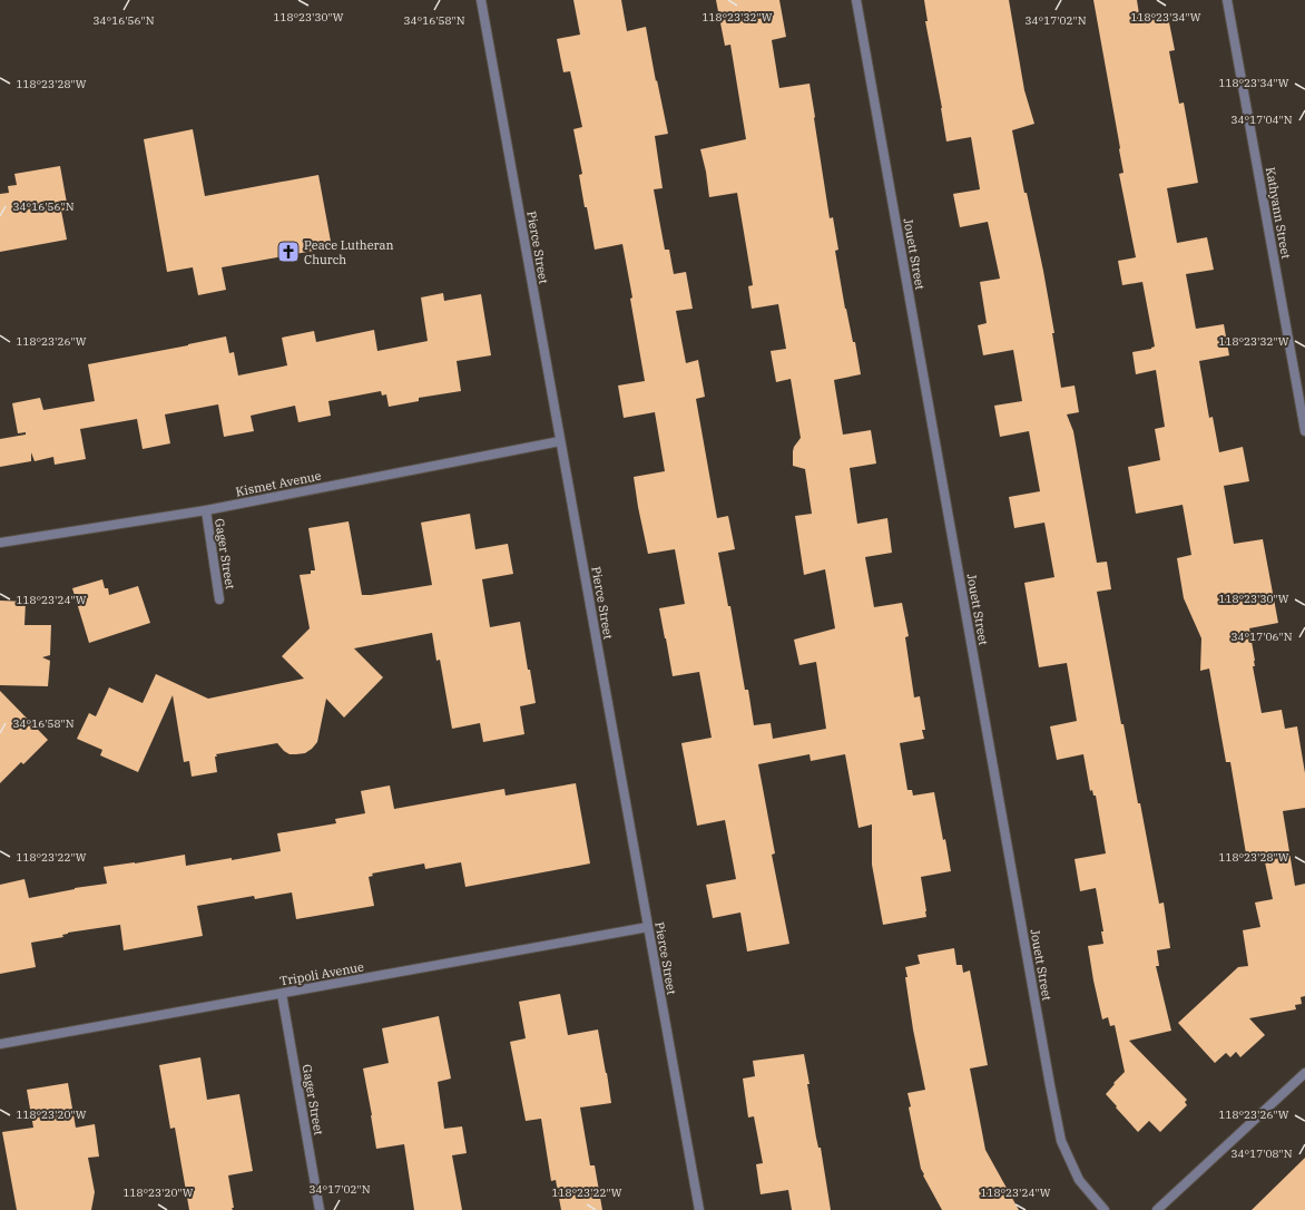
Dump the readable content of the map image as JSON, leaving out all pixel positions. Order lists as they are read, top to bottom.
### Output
{
  "streets": {
    "street": [
      "Kathyann Street",
      "Pierce Street",
      "Jouett Street",
      "Kismet Avenue",
      "Gager Street",
      "Tripoli Avenue"
    ]
  },
  "crossings": [
    ["Pierce Street", "Kismet Avenue"],
    ["Pierce Street", "Tripoli Avenue"],
    ["Kismet Avenue", "Gager Street"],
    ["Gager Street", "Tripoli Avenue"]
  ],
  "places": {
    "church": ["Peace Lutheran Church"]
  },
  "coordinates": [
    "118°23'30\"W",
    "118°23'32\"W",
    "118°23'34\"W",
    "34°17'02\"N",
    "34°16'56\"N",
    "34°16'58\"N",
    "118°23'28\"W",
    "34°17'04\"N",
    "118°23'26\"W",
    "118°23'24\"W",
    "34°17'06\"N",
    "118°23'22\"W",
    "118°23'20\"W",
    "34°17'08\"N"
  ]
}
